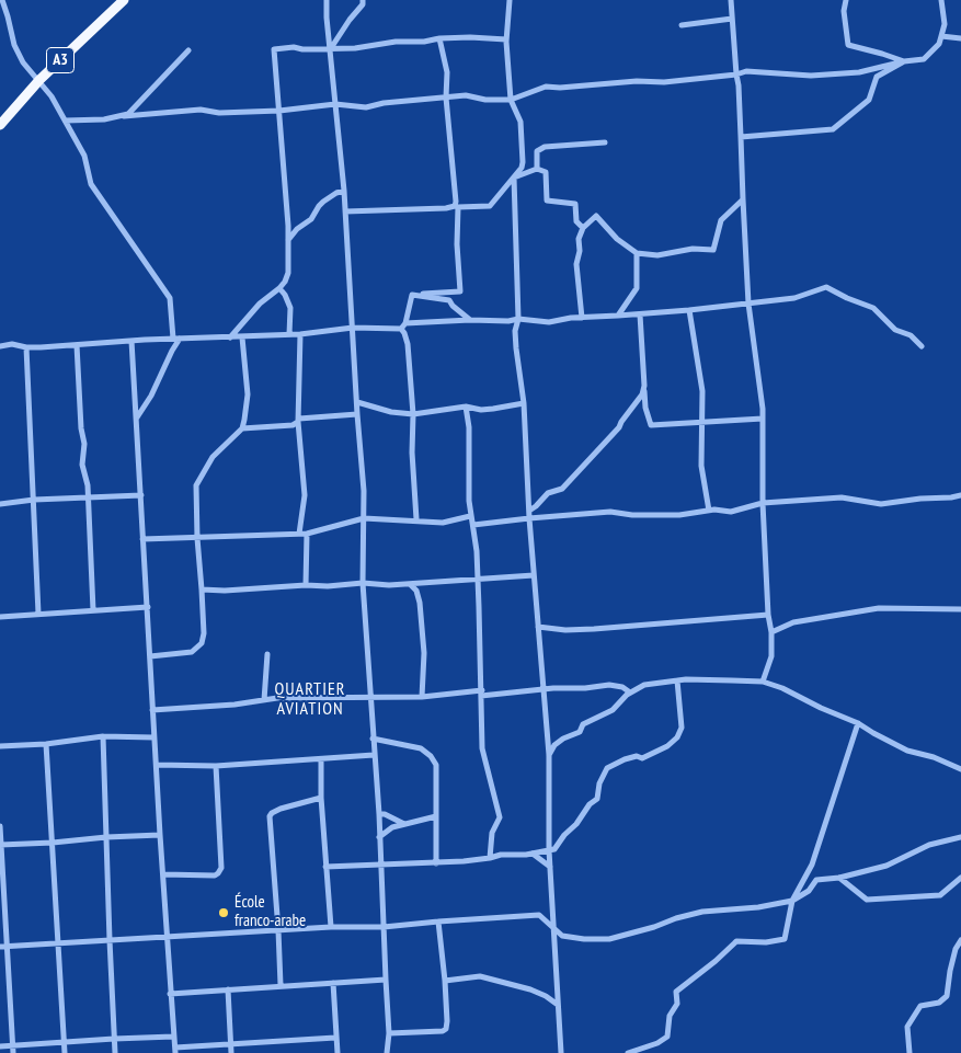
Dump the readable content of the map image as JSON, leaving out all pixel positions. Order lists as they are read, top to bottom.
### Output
{
  "streets": {
    "highway": ["A3"]
  },
  "districts": ["QUARTIER AVIATION"],
  "places": ["École franco-arabe"]
}
